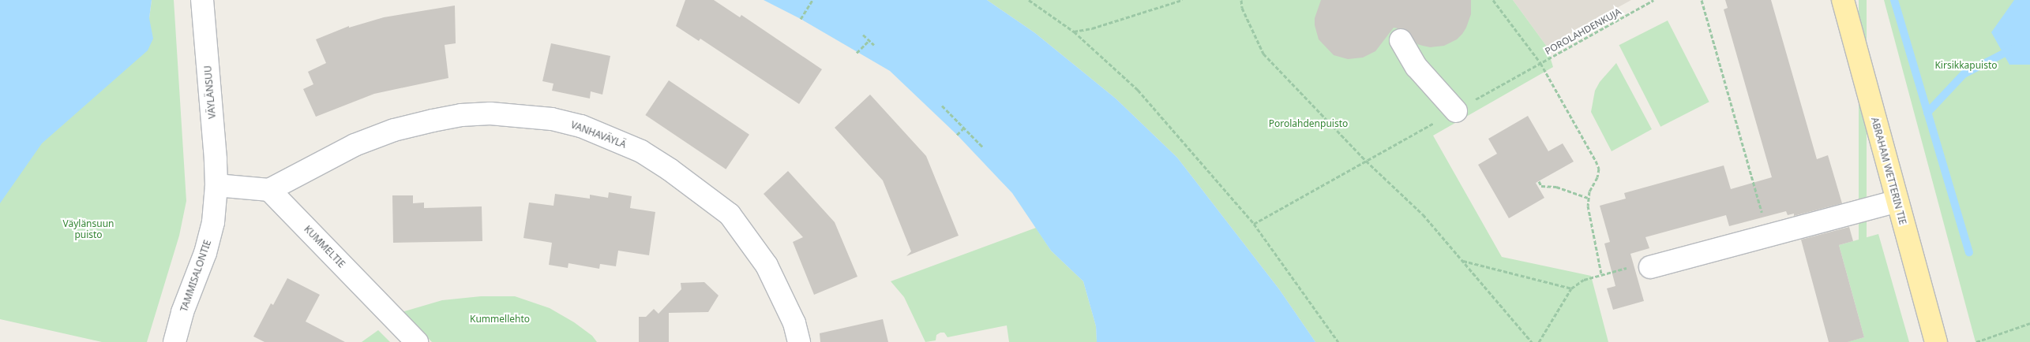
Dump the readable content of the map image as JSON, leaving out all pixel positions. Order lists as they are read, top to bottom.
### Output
{
  "streets": {
    "main road": ["ABRAHAM WETTERIN TIE"],
    "street": [
      "VÄYLÄNSUU",
      "VANHAVÄYLÄ",
      "KUMMELTIE",
      "TAMMISALONTIE"
    ],
    "path": ["POROLAHDENKUJA"]
  },
  "crossings": [
    ["VÄYLÄNSUU", "TAMMISALONTIE"],
    ["VANHAVÄYLÄ", "KUMMELTIE"]
  ],
  "parks": [
    "Kirsikkapuisto",
    "Porolahdenpuisto",
    "Väylänsuun puisto",
    "Kummellehto"
  ]
}
